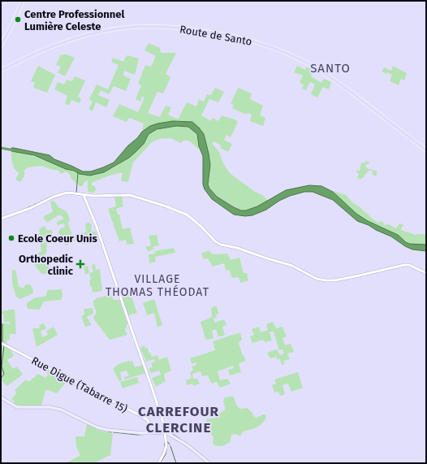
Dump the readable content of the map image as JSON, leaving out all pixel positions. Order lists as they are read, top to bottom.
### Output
{
  "streets": {
    "main road": ["Route de Santo"],
    "street": ["Rue Digue (Tabarre 15)"]
  },
  "districts": ["SANTO", "VILLAGE THOMAS THÉODAT", "CARREFOUR CLERCINE"],
  "places": {
    "other": ["Centre Professionnel Lumière Celeste", "Ecole Coeur Unis"],
    "health": ["Orthopedic clinic"]
  }
}
